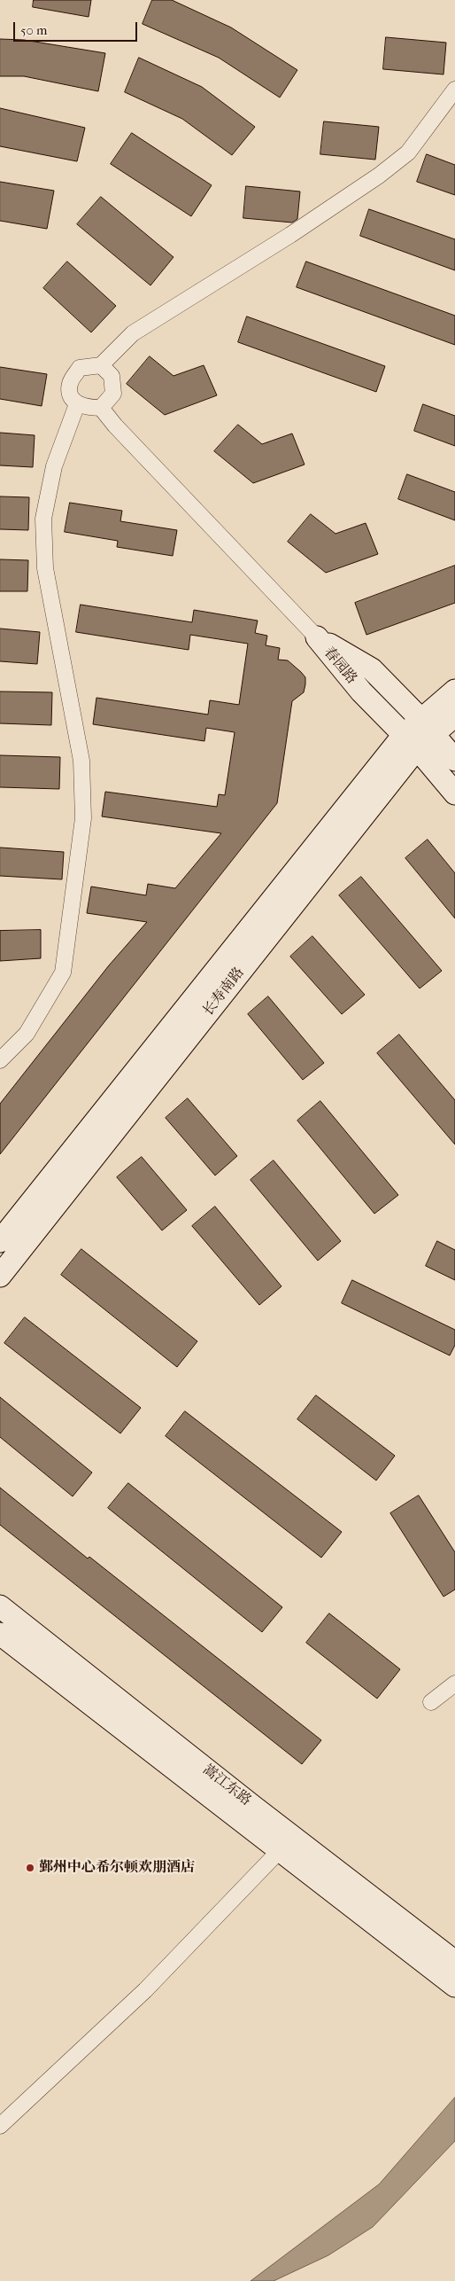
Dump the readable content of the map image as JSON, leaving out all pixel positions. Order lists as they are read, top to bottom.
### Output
{
  "streets": {
    "main road": ["春园路", "长寿南路", "嵩江东路"]
  },
  "crossings": [
    ["春园路", "长寿南路"]
  ],
  "places": ["鄞州中心希尔顿欢朋酒店"],
  "scale_bar": "50 m"
}
